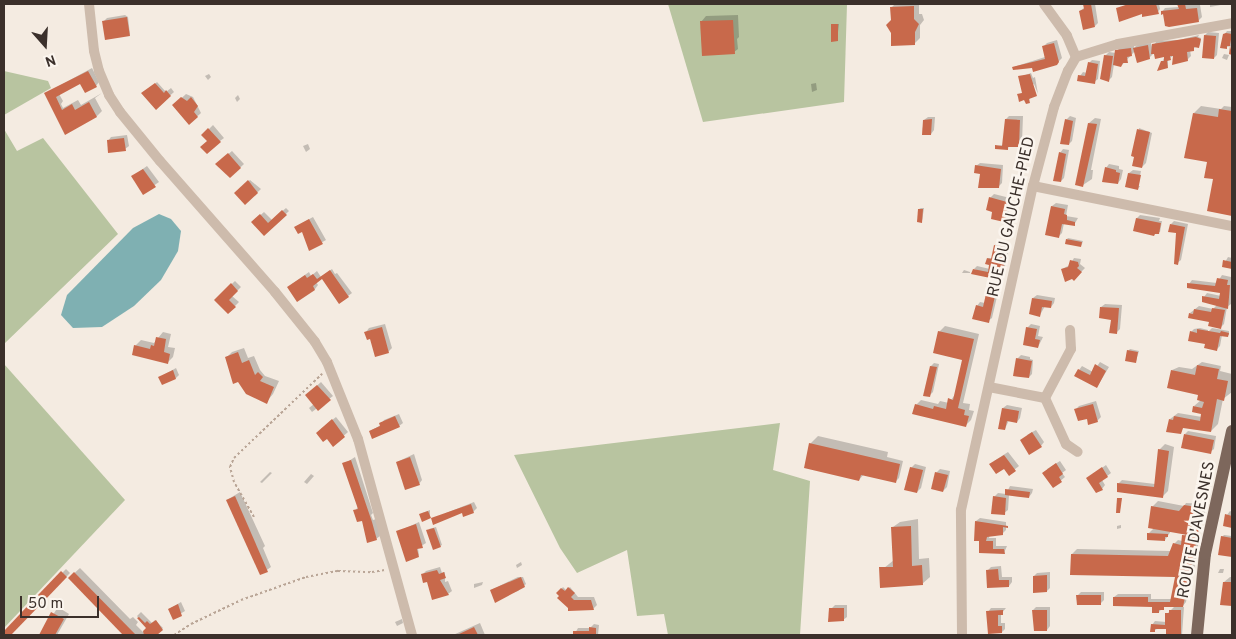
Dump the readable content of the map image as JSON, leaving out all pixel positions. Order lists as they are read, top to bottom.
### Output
{
  "streets": {
    "main road": ["ROUTE D'AVESNES"],
    "street": ["RUE DU GAUCHE-PIED"]
  },
  "scale_bar": "50 m",
  "north": "bottom"
}
